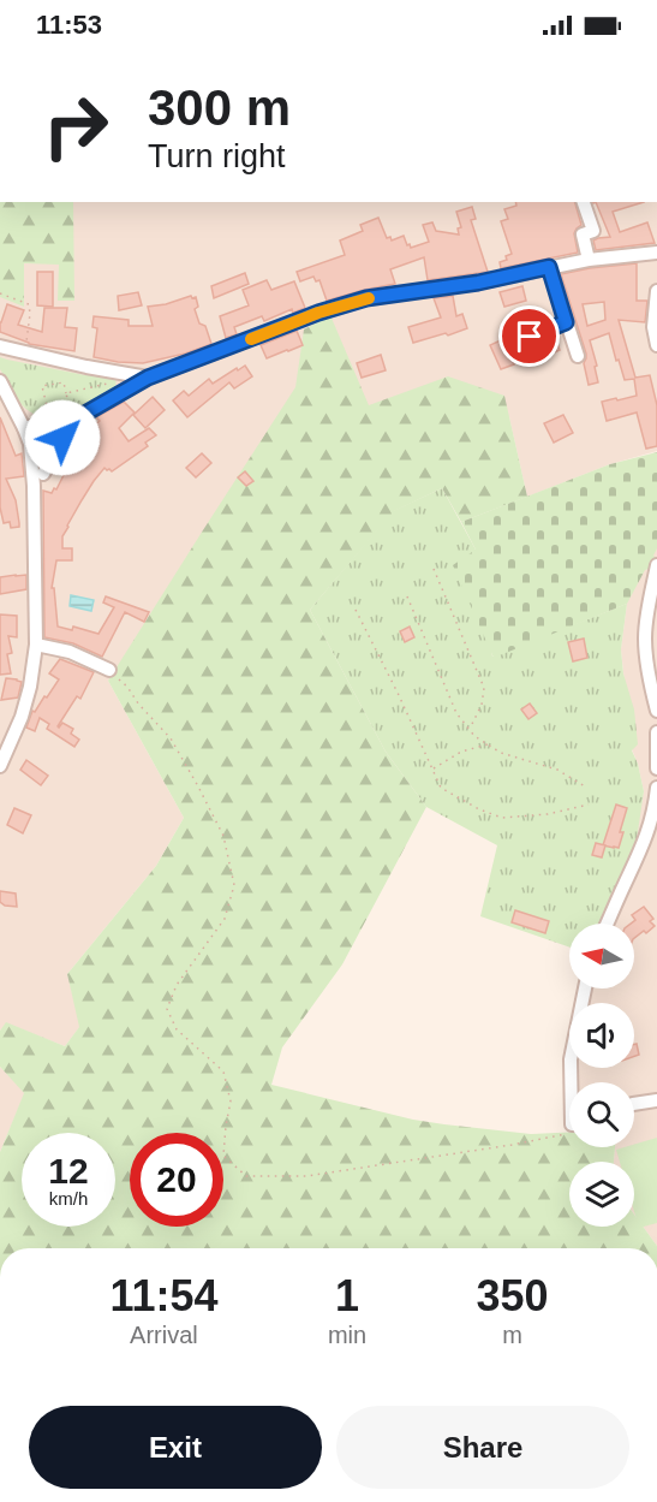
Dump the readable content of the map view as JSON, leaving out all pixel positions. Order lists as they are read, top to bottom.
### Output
{
  "north": "left",
  "page": {
    "status": "11:53",
    "turn": ["300 m", "Turn right"],
    "speed": "12 km/h",
    "limit": "20",
    "eta": [
      "11:54",
      "Arrival",
      "1",
      "min",
      "350",
      "m"
    ],
    "buttons": ["Exit", "Share"]
  }
}
